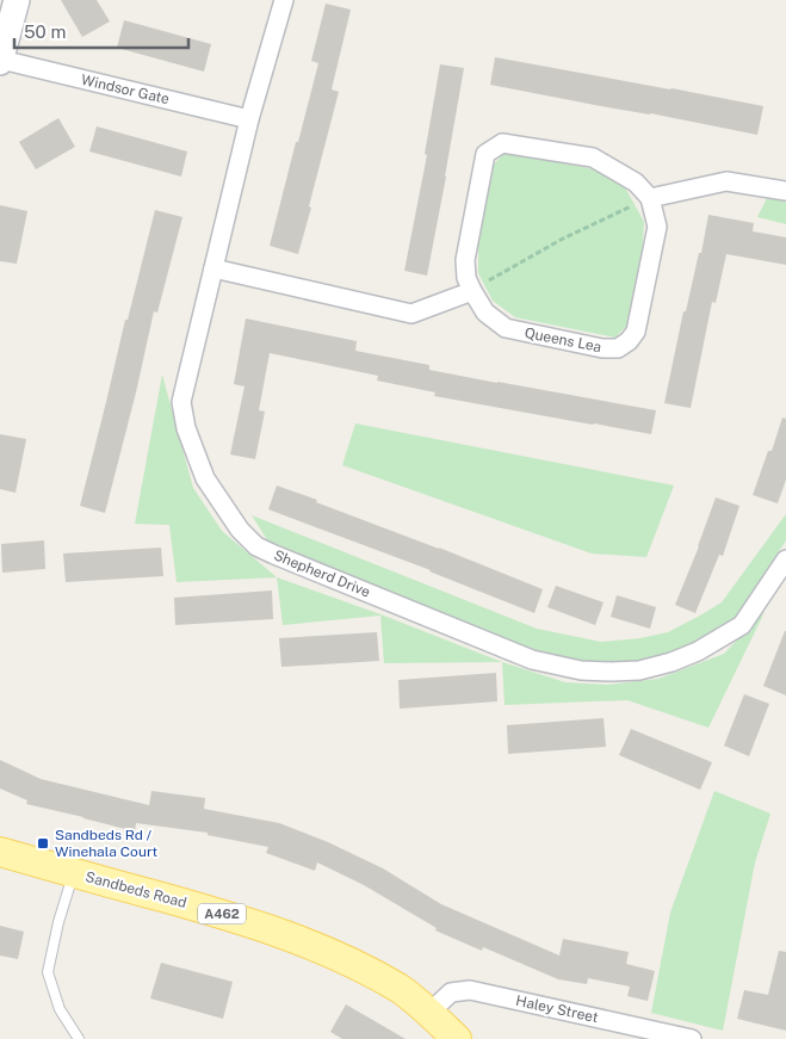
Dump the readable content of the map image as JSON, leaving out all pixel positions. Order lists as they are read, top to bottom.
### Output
{
  "streets": {
    "main road": ["Sandbeds Road", "A462"],
    "street": [
      "Windsor Gate",
      "Queens Lea",
      "Shepherd Drive",
      "Haley Street"
    ]
  },
  "crossings": [
    ["Windsor Gate", "Shepherd Drive"],
    ["Sandbeds Road", "A462"],
    ["Sandbeds Road", "Haley Street"],
    ["A462", "Haley Street"]
  ],
  "places": {
    "transit": ["Sandbeds Rd / Winehala Court"]
  },
  "scale_bar": "50 m"
}
